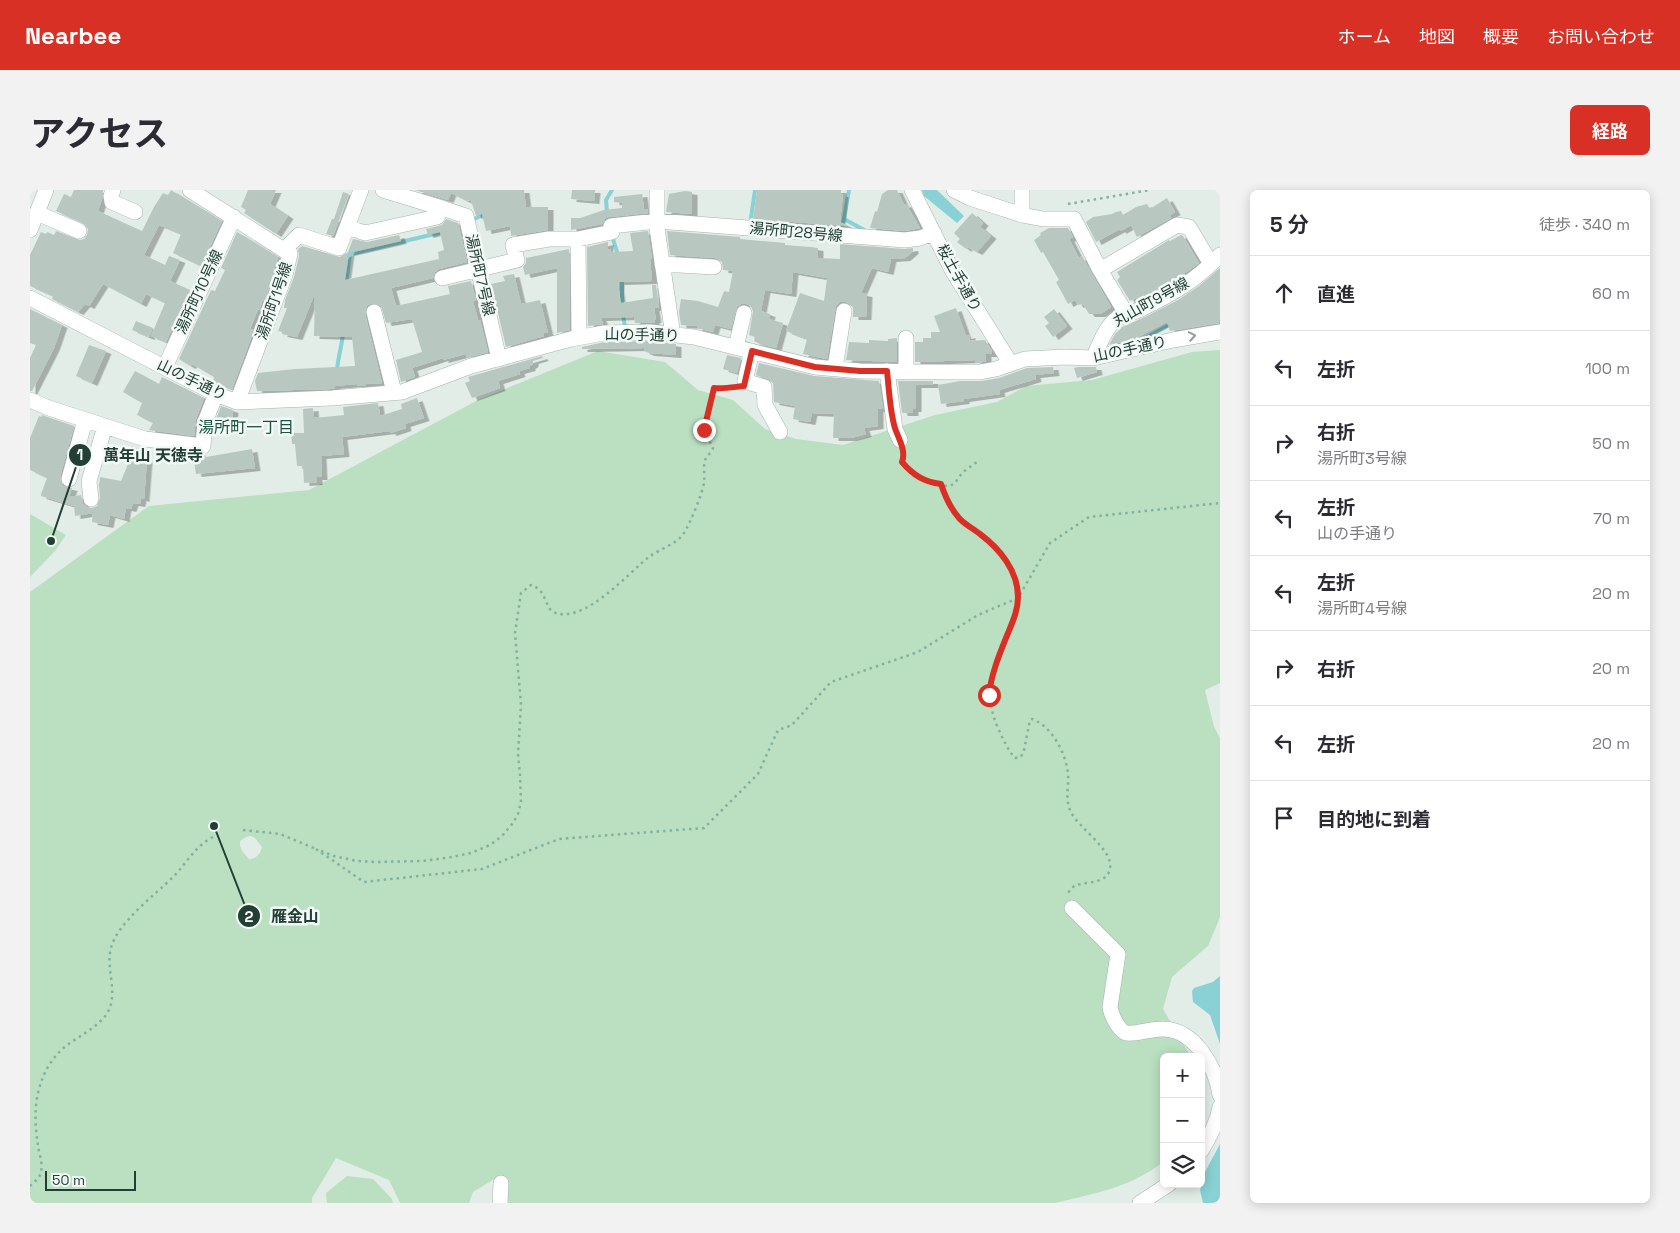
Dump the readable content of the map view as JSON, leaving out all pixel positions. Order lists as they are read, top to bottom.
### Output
{
  "streets": {
    "street": [
      "湯所町28号線",
      "湯所町7号線",
      "桜土手通り",
      "湯所町10号線",
      "湯所町1号線",
      "丸山町9号線",
      "山の手通り"
    ]
  },
  "crossings": [
    ["湯所町28号線", "桜土手通り"],
    ["湯所町7号線", "山の手通り"],
    ["桜土手通り", "山の手通り"],
    ["湯所町10号線", "湯所町1号線"],
    ["湯所町10号線", "山の手通り"],
    ["湯所町1号線", "山の手通り"],
    ["丸山町9号線", "山の手通り"]
  ],
  "districts": ["湯所町一丁目"],
  "places": ["萬年山 天徳寺", "雁金山"],
  "scale_bar": "50 m",
  "page": {
    "header": "Nearbee",
    "nav": [
      "ホーム",
      "地図",
      "概要",
      "お問い合わせ"
    ],
    "title": "アクセス",
    "buttons": "経路",
    "heading": ["5 分", "徒歩 · 340 m"],
    "list": [
      ["直進", "60 m"],
      ["左折", "100 m"],
      ["右折", "湯所町3号線", "50 m"],
      ["左折", "山の手通り", "70 m"],
      ["左折", "湯所町4号線", "20 m"],
      ["右折", "20 m"],
      ["左折", "20 m"],
      "目的地に到着"
    ],
    "map_buttons": ["+", "−"],
    "scale": "50 m"
  }
}
